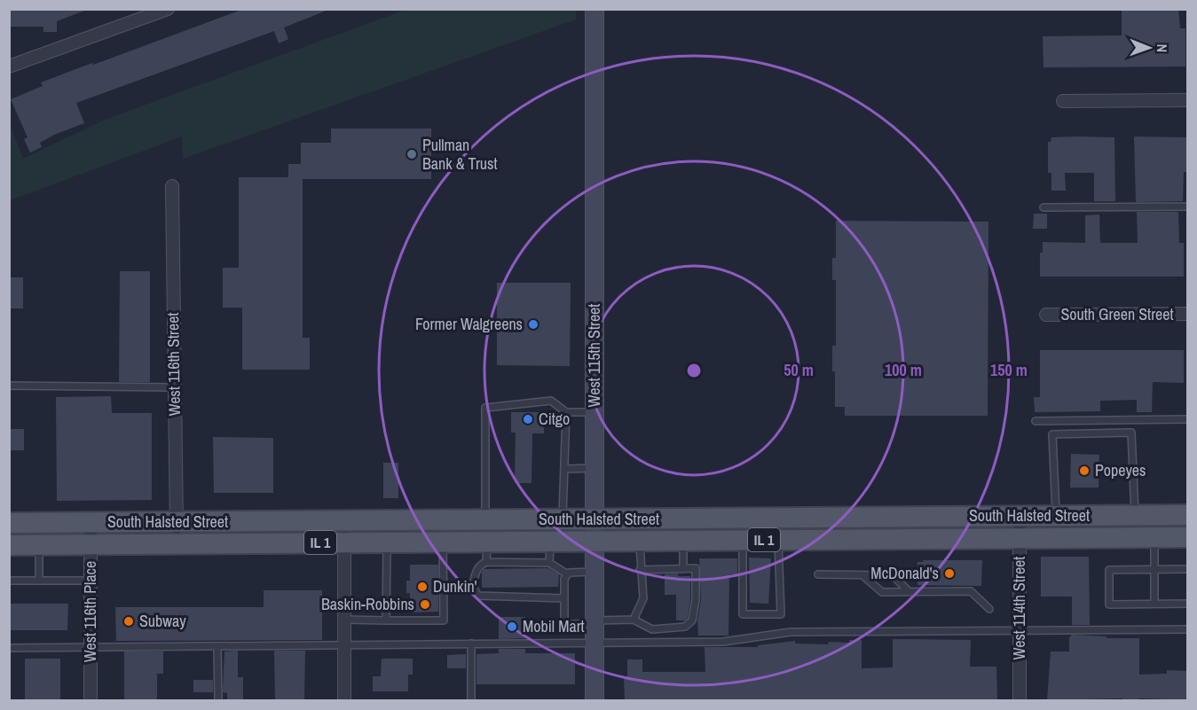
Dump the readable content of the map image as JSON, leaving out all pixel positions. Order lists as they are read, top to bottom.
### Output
{
  "streets": {
    "main road": ["South Halsted Street", "IL 1"],
    "street": [
      "South Green Street",
      "West 115th Street",
      "West 116th Street",
      "West 114th Street",
      "West 116th Place"
    ]
  },
  "crossings": [
    ["West 115th Street", "South Halsted Street"],
    ["West 116th Street", "South Halsted Street"],
    ["South Halsted Street", "West 114th Street"],
    ["South Halsted Street", "West 116th Place"]
  ],
  "places": [
    "Pullman Bank & Trust",
    "Former Walgreens",
    "Citgo",
    "Popeyes",
    "McDonald's",
    "Dunkin'",
    "Baskin-Robbins",
    "Subway",
    "Mobil Mart"
  ],
  "north": "right",
  "rings": ["50 m", "100 m", "150 m"]
}
